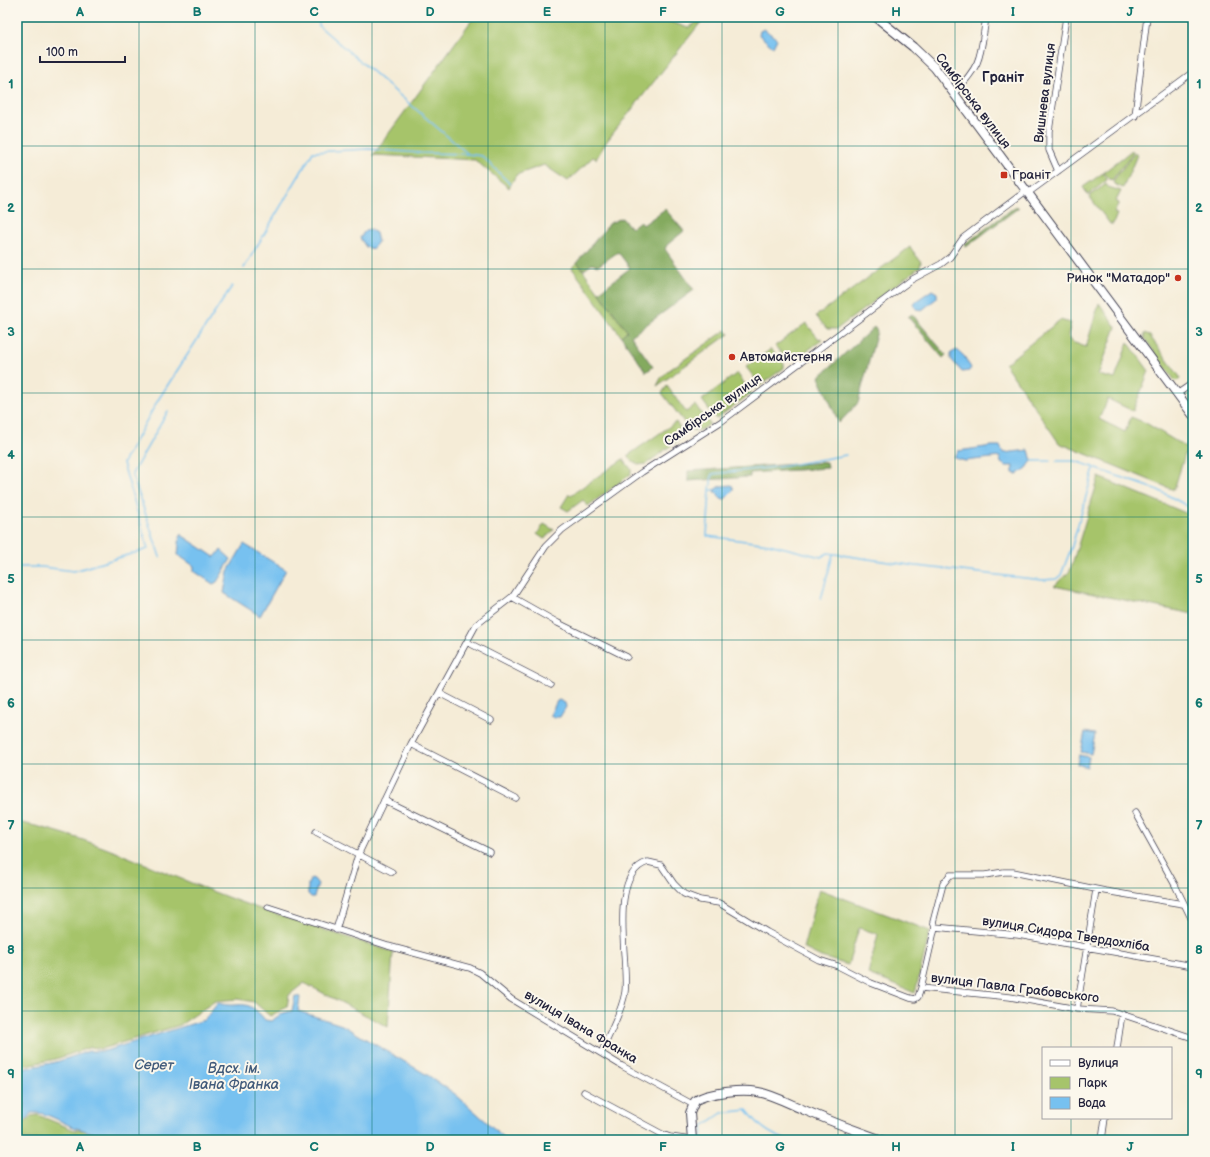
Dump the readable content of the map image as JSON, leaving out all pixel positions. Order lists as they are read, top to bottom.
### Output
{
  "streets": {
    "main road": ["Самбірська вулиця"],
    "street": [
      "Вишнева вулиця",
      "вулиця Сидора Твердохліба",
      "вулиця Павла Грабовського",
      "вулиця Івана Франка"
    ]
  },
  "crossings": [
    ["Самбірська вулиця", "вулиця Івана Франка"],
    ["вулиця Павла Грабовського", "вулиця Івана Франка"]
  ],
  "districts": ["Граніт"],
  "water": ["Серет", "Вдсх. ім. Івана Франка"],
  "places": {
    "transit": ["Граніт"],
    "other": ["Ринок \"Матадор\"", "Автомайстерня"]
  },
  "legend": ["Вулиця", "Парк", "Вода"],
  "scale_bar": "100 m",
  "grid": {
    "columns": [
      "A",
      "B",
      "C",
      "D",
      "E",
      "F",
      "G",
      "H",
      "I",
      "J"
    ],
    "rows": [
      "1",
      "2",
      "3",
      "4",
      "5",
      "6",
      "7",
      "8",
      "9"
    ]
  }
}
